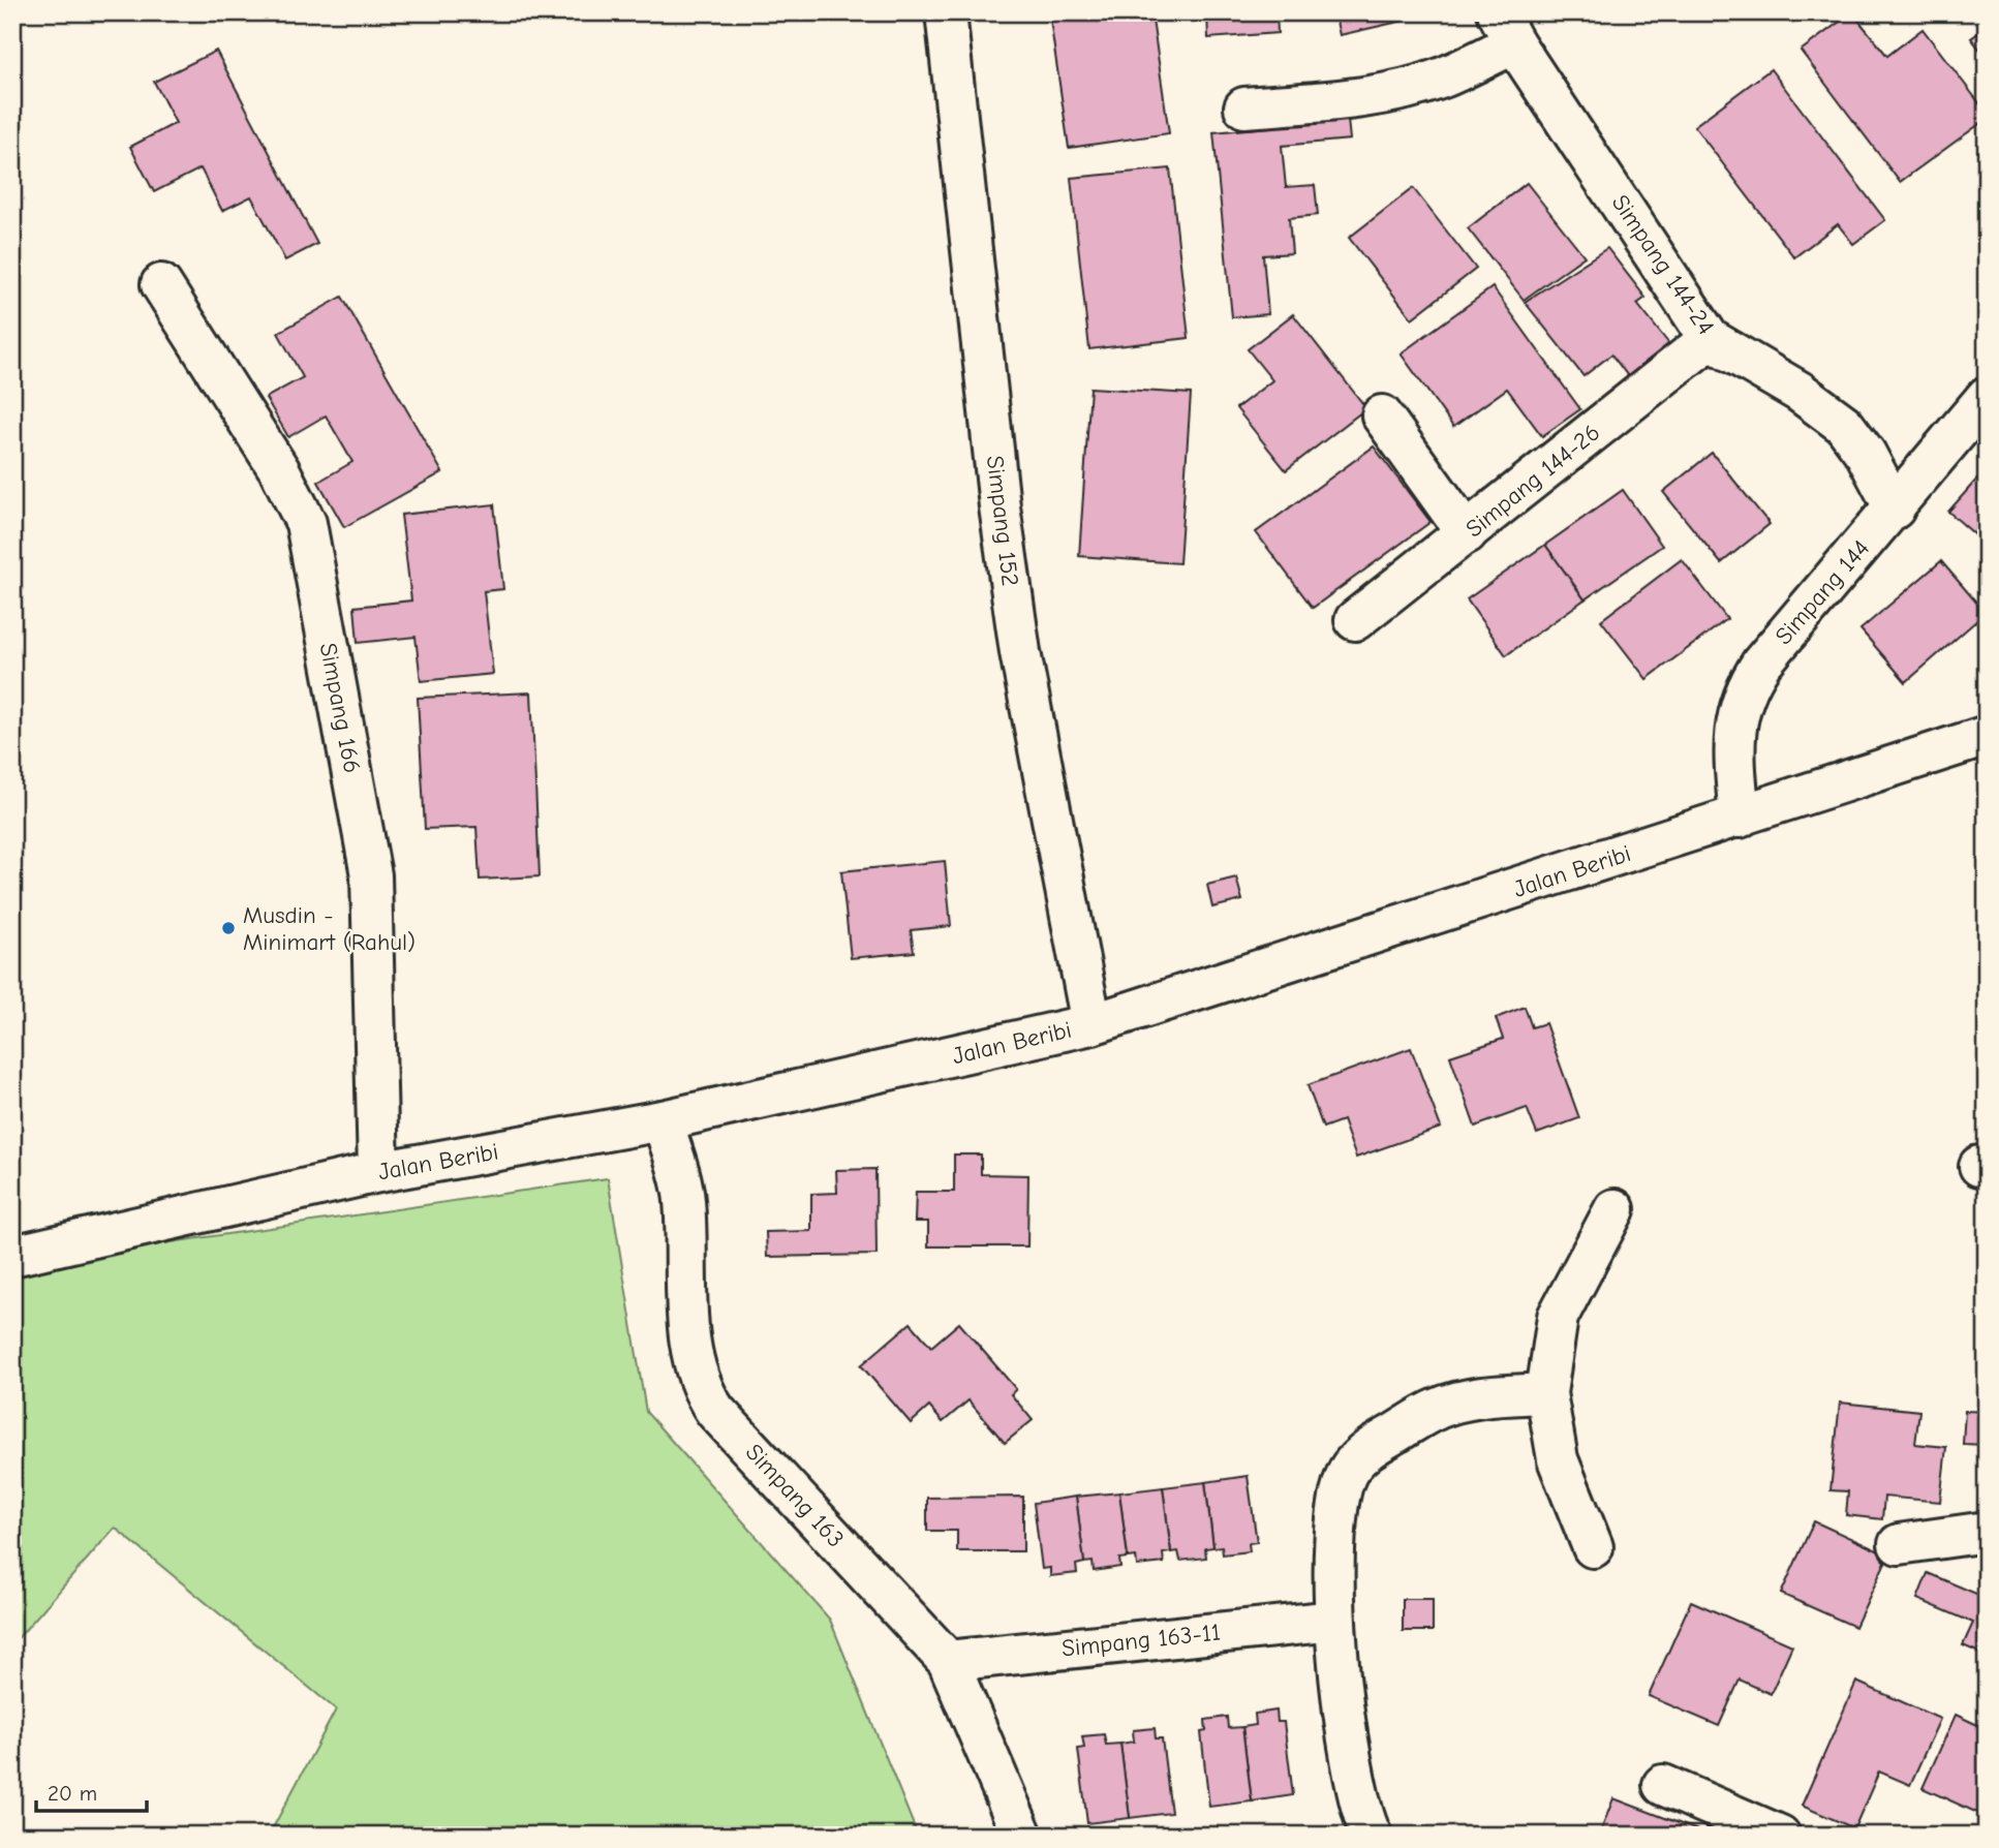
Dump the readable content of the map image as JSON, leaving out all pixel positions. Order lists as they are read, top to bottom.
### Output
{
  "streets": {
    "street": [
      "Simpang 144-24",
      "Simpang 144-26",
      "Simpang 152",
      "Simpang 144",
      "Simpang 166",
      "Jalan Beribi",
      "Simpang 163",
      "Simpang 163-11"
    ]
  },
  "crossings": [
    ["Simpang 144-24", "Simpang 144-26"],
    ["Simpang 144-24", "Simpang 144"],
    ["Simpang 152", "Jalan Beribi"],
    ["Simpang 144", "Jalan Beribi"],
    ["Simpang 166", "Jalan Beribi"],
    ["Jalan Beribi", "Simpang 163"],
    ["Simpang 163", "Simpang 163-11"]
  ],
  "places": ["Musdin - Minimart (Rahul)"],
  "scale_bar": "20 m"
}
